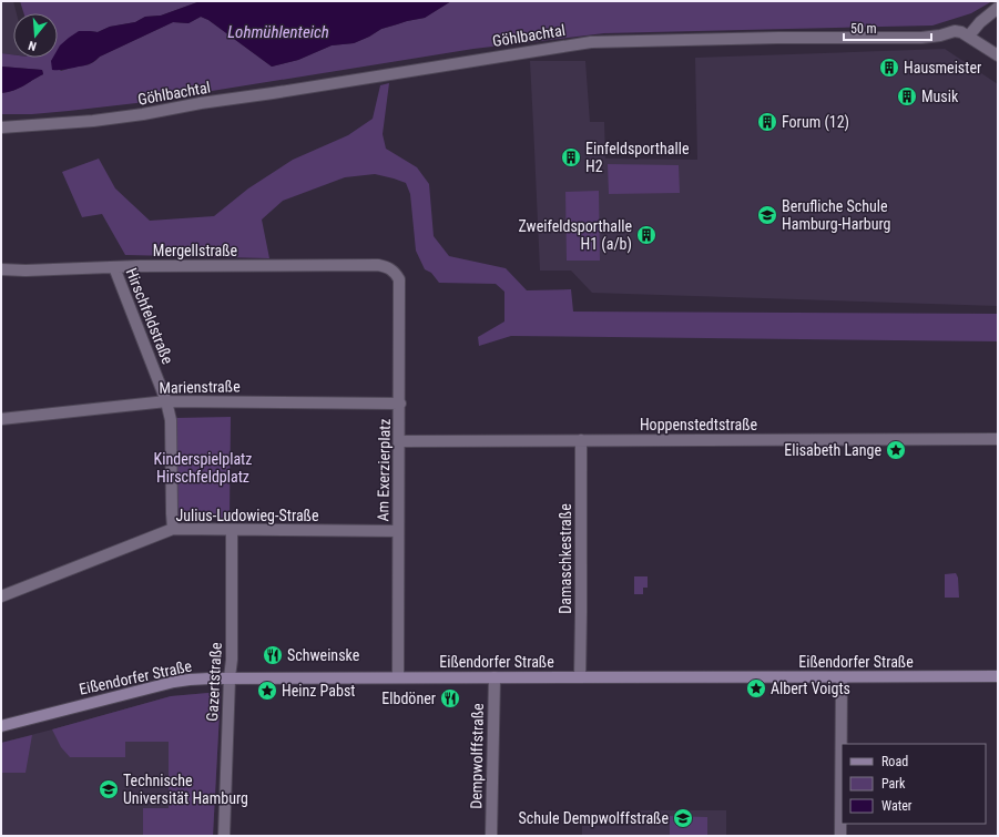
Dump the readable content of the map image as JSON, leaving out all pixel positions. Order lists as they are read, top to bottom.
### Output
{
  "streets": {
    "main road": ["Eißendorfer Straße"],
    "street": [
      "Göhlbachtal",
      "Mergellstraße",
      "Hirschfeldstraße",
      "Marienstraße",
      "Hoppenstedtstraße",
      "Am Exerzierplatz",
      "Julius-Ludowieg-Straße",
      "Damaschkestraße",
      "Gazertstraße",
      "Dempwolffstraße"
    ]
  },
  "crossings": [
    ["Mergellstraße", "Hirschfeldstraße"],
    ["Mergellstraße", "Am Exerzierplatz"],
    ["Hirschfeldstraße", "Marienstraße"],
    ["Hirschfeldstraße", "Julius-Ludowieg-Straße"],
    ["Marienstraße", "Am Exerzierplatz"],
    ["Hoppenstedtstraße", "Am Exerzierplatz"],
    ["Hoppenstedtstraße", "Damaschkestraße"],
    ["Am Exerzierplatz", "Julius-Ludowieg-Straße"],
    ["Am Exerzierplatz", "Eißendorfer Straße"],
    ["Julius-Ludowieg-Straße", "Gazertstraße"],
    ["Damaschkestraße", "Eißendorfer Straße"],
    ["Eißendorfer Straße", "Gazertstraße"],
    ["Eißendorfer Straße", "Dempwolffstraße"]
  ],
  "water": ["Lohmühlenteich"],
  "parks": ["Kinderspielplatz Hirschfeldplatz"],
  "places": {
    "building": [
      "Hausmeister",
      "Musik",
      "Forum (12)",
      "Einfeldsporthalle H2",
      "Zweifeldsporthalle H1 (a/b)"
    ],
    "school or university": ["Berufliche Schule Hamburg-Harburg", "Technische Universität Hamburg", "Schule Dempwolffstraße"],
    "place": ["Elisabeth Lange", "Albert Voigts", "Heinz Pabst"],
    "restaurant": ["Schweinske", "Elbdöner"]
  },
  "legend": ["Road", "Park", "Water"],
  "scale_bar": "50 m",
  "north": "bottom"
}
